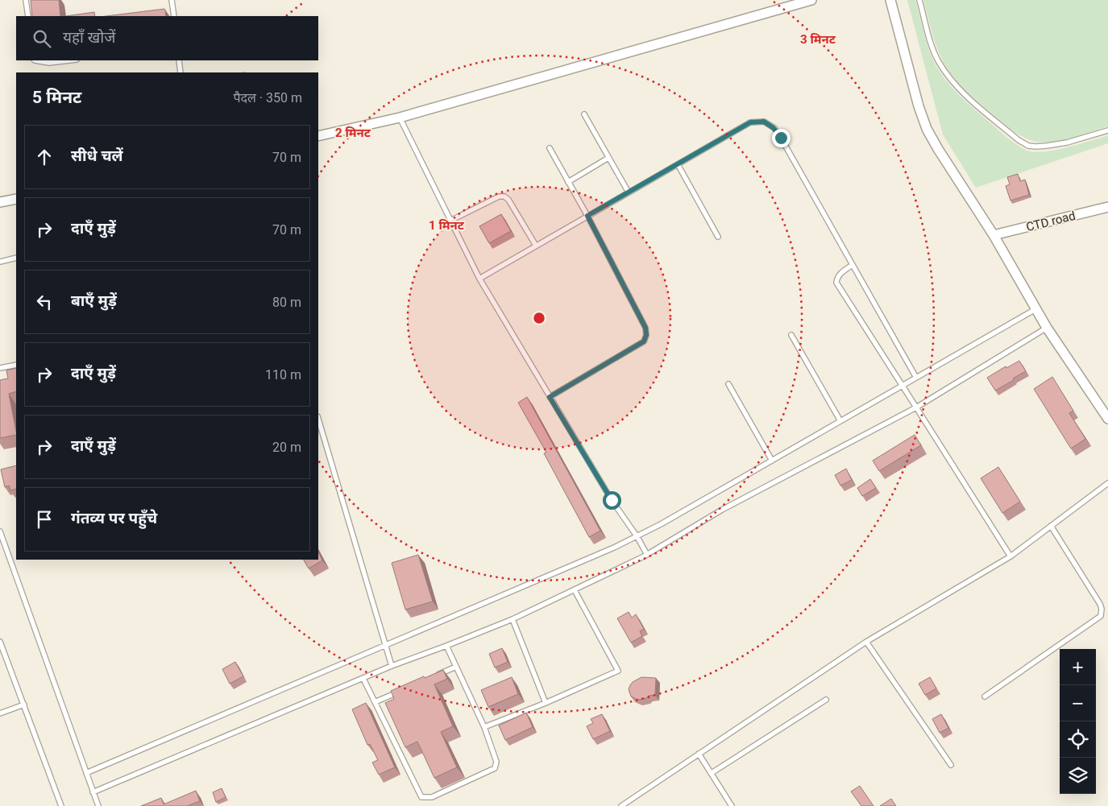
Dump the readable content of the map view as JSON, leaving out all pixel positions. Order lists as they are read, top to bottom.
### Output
{
  "streets": {
    "street": ["CTD road"]
  },
  "page": {
    "search": "यहाँ खोजें",
    "heading": ["5 मिनट", "पैदल · 350 m"],
    "list": [
      ["सीधे चलें", "70 m"],
      ["दाएँ मुड़ें", "70 m"],
      ["बाएँ मुड़ें", "80 m"],
      ["दाएँ मुड़ें", "110 m"],
      ["दाएँ मुड़ें", "20 m"],
      "गंतव्य पर पहुँचे"
    ],
    "map_buttons": ["+", "−"]
  },
  "rings": ["3 मिनट", "2 मिनट", "1 मिनट"]
}
